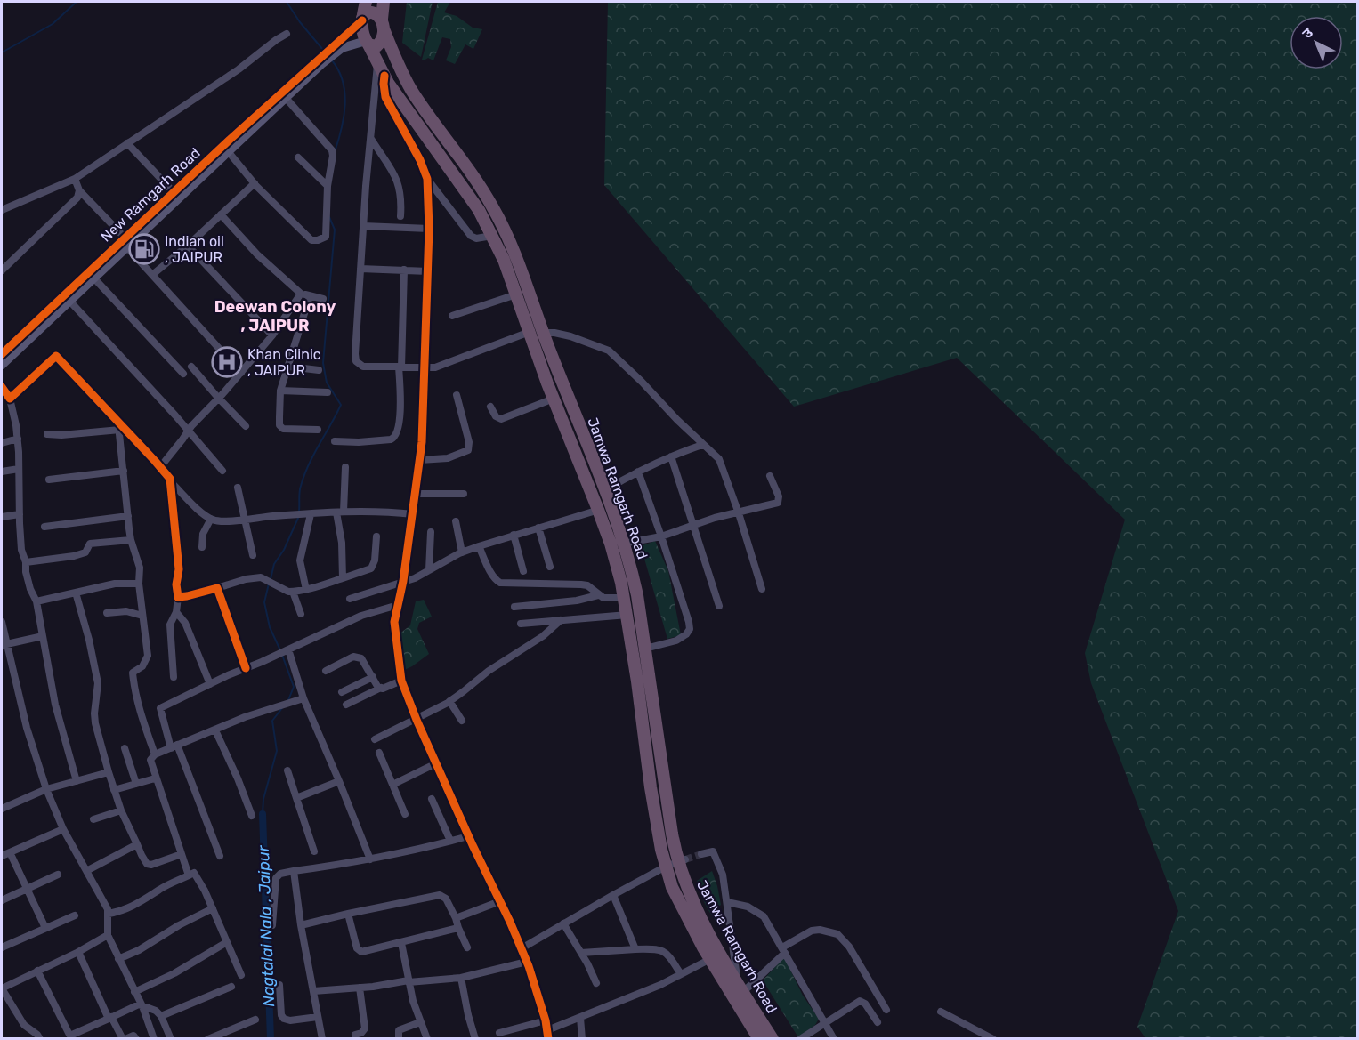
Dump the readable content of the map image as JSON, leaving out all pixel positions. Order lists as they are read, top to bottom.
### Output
{
  "streets": {
    "highway": ["Jamwa Ramgarh Road"],
    "street": ["New Ramgarh Road"]
  },
  "districts": ["Deewan Colony , JAIPUR"],
  "water": ["Nagtalai Nala , Jaipur"],
  "places": {
    "fuel station": ["Indian oil , JAIPUR"],
    "hospital": ["Khan Clinic , JAIPUR"]
  },
  "north": "top left"
}
